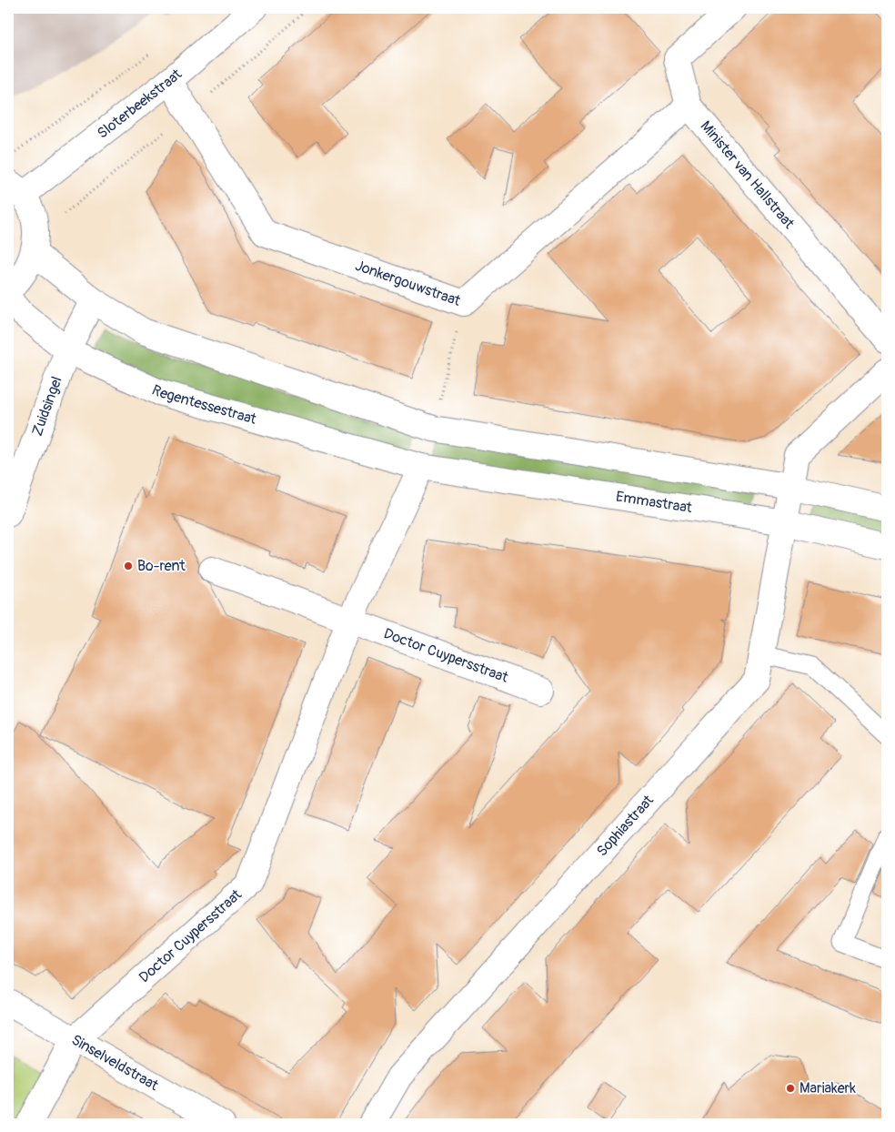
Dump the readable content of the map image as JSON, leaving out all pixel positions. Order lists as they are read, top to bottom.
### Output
{
  "streets": {
    "street": [
      "Sloterbeekstraat",
      "Minister van Hallstraat",
      "Jonkergouwstraat",
      "Regentessestraat",
      "Zuidsingel",
      "Emmastraat",
      "Doctor Cuypersstraat",
      "Sophiastraat",
      "Sinselveldstraat"
    ]
  },
  "crossings": [
    ["Sloterbeekstraat", "Jonkergouwstraat"],
    ["Minister van Hallstraat", "Jonkergouwstraat"],
    ["Regentessestraat", "Zuidsingel"],
    ["Regentessestraat", "Emmastraat"],
    ["Regentessestraat", "Doctor Cuypersstraat"],
    ["Emmastraat", "Doctor Cuypersstraat"],
    ["Emmastraat", "Sophiastraat"],
    ["Doctor Cuypersstraat", "Sinselveldstraat"]
  ],
  "places": ["Bo-rent", "Mariakerk"]
}
